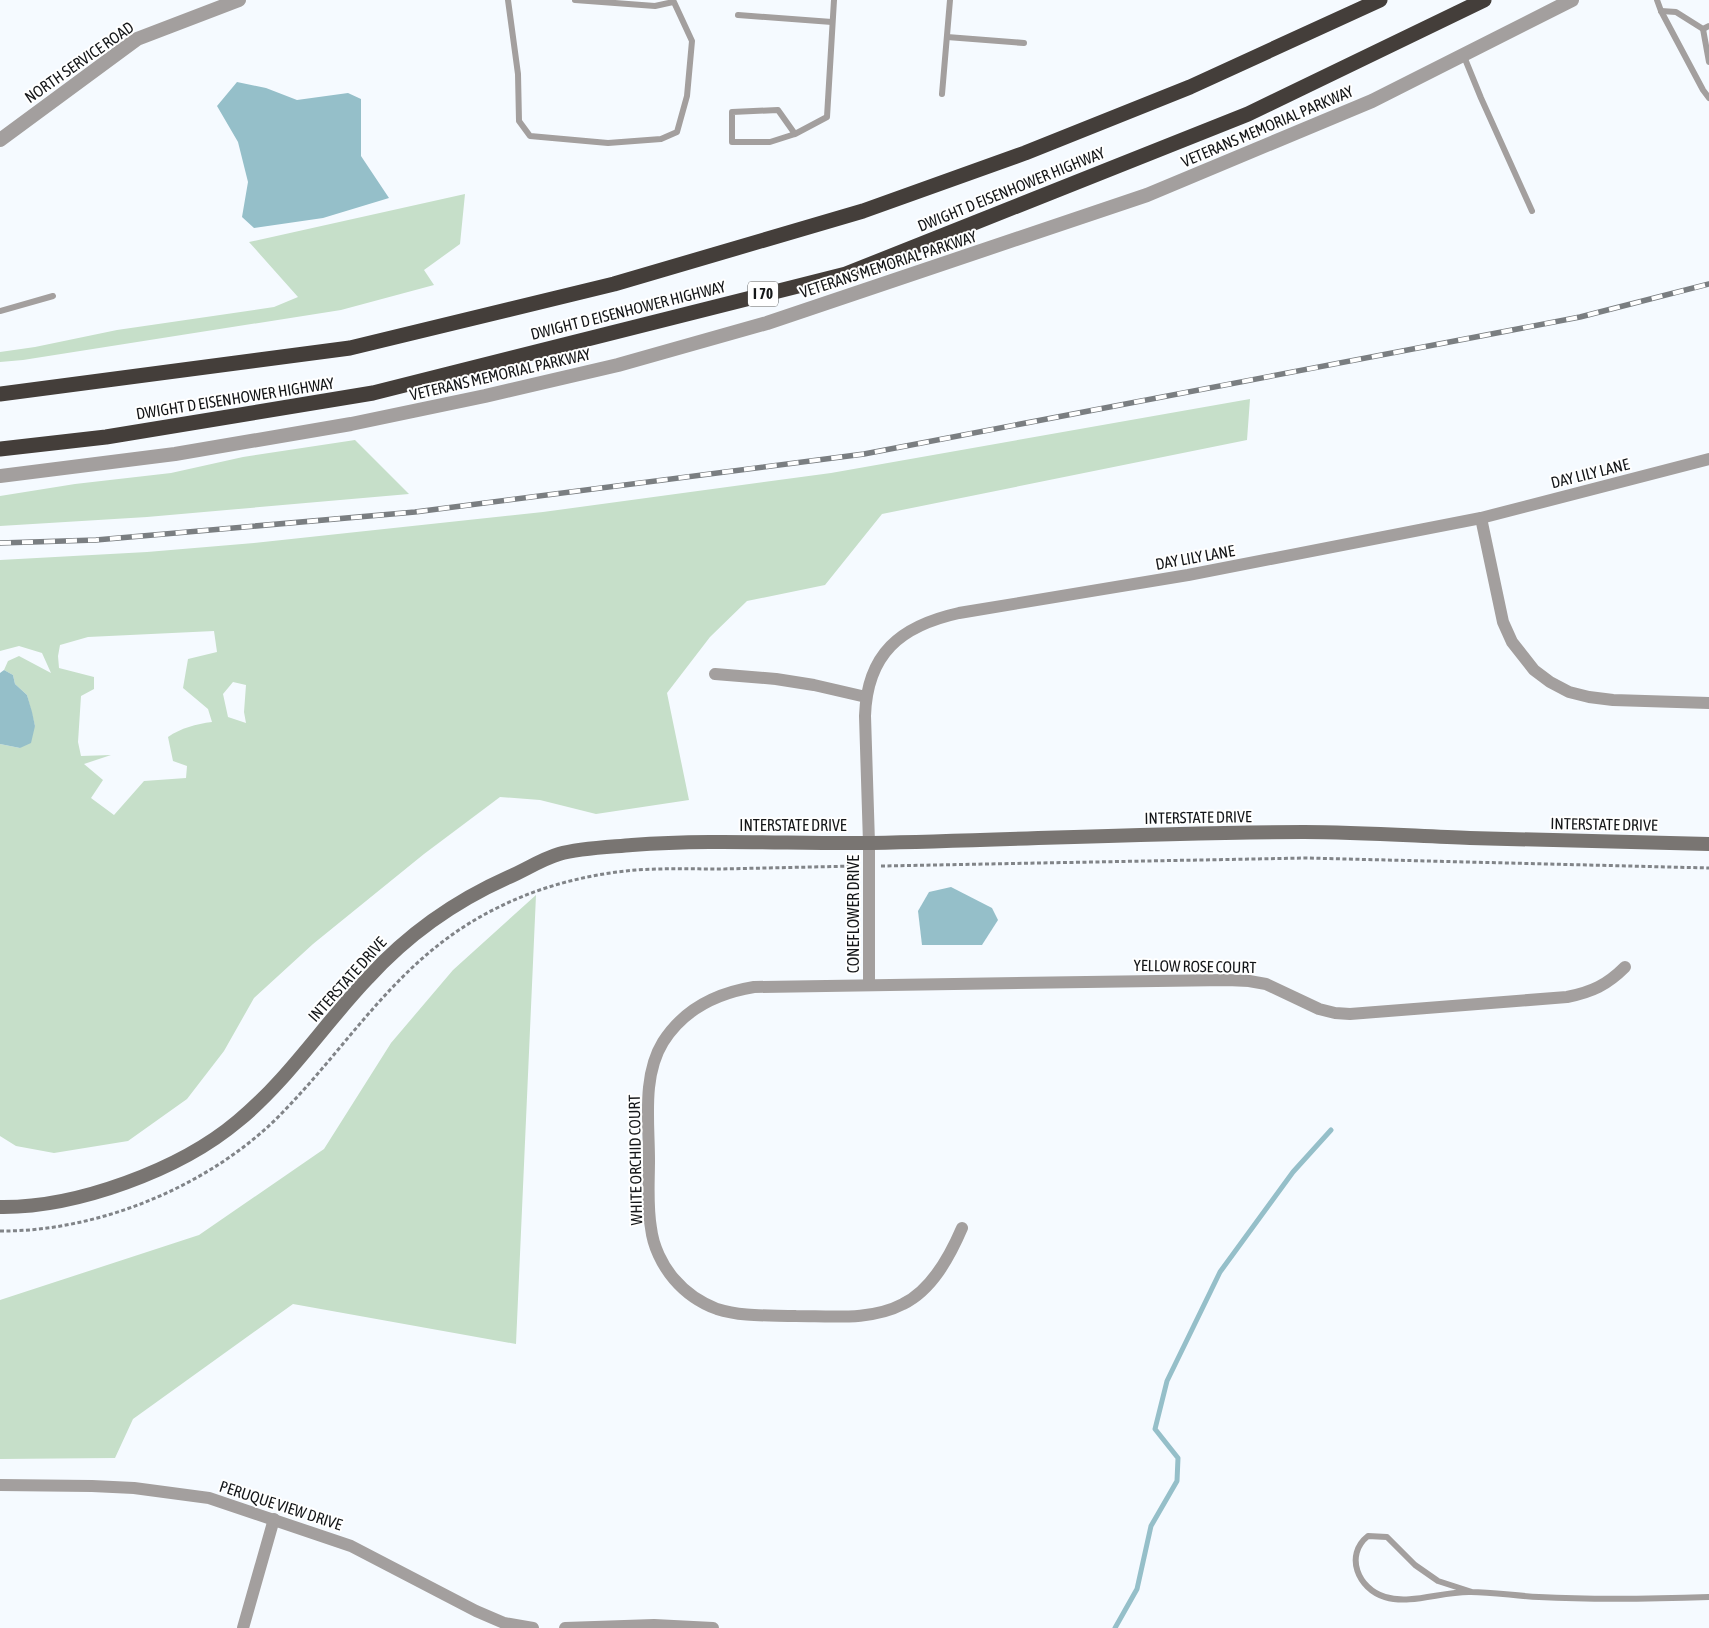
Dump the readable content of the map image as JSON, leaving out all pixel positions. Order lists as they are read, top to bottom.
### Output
{
  "streets": {
    "highway": ["DWIGHT D EISENHOWER HIGHWAY", "I 70"],
    "main road": ["INTERSTATE DRIVE"],
    "street": [
      "NORTH SERVICE ROAD",
      "VETERANS MEMORIAL PARKWAY",
      "DAY LILY LANE",
      "CONEFLOWER DRIVE",
      "YELLOW ROSE COURT",
      "WHITE ORCHID COURT",
      "PERUQUE VIEW DRIVE"
    ]
  },
  "crossings": [
    ["DAY LILY LANE", "INTERSTATE DRIVE"],
    ["DAY LILY LANE", "CONEFLOWER DRIVE"],
    ["INTERSTATE DRIVE", "CONEFLOWER DRIVE"],
    ["CONEFLOWER DRIVE", "YELLOW ROSE COURT"],
    ["CONEFLOWER DRIVE", "WHITE ORCHID COURT"],
    ["YELLOW ROSE COURT", "WHITE ORCHID COURT"]
  ]
}
